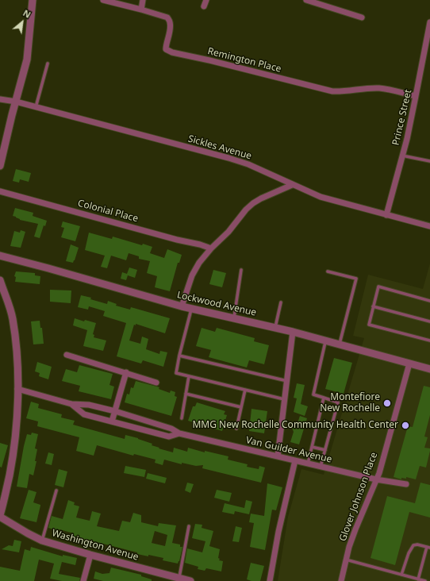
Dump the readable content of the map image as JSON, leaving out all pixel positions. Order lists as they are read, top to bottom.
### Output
{
  "streets": {
    "street": [
      "Remington Place",
      "Prince Street",
      "Sickles Avenue",
      "Colonial Place",
      "Lockwood Avenue",
      "Van Guilder Avenue",
      "Glover Johnson Place",
      "Washington Avenue"
    ]
  },
  "crossings": [
    ["Remington Place", "Prince Street"],
    ["Prince Street", "Sickles Avenue"],
    ["Lockwood Avenue", "Glover Johnson Place"],
    ["Van Guilder Avenue", "Glover Johnson Place"]
  ],
  "places": ["Montefiore New Rochelle", "MMG New Rochelle Community Health Center"],
  "north": "top right"
}
